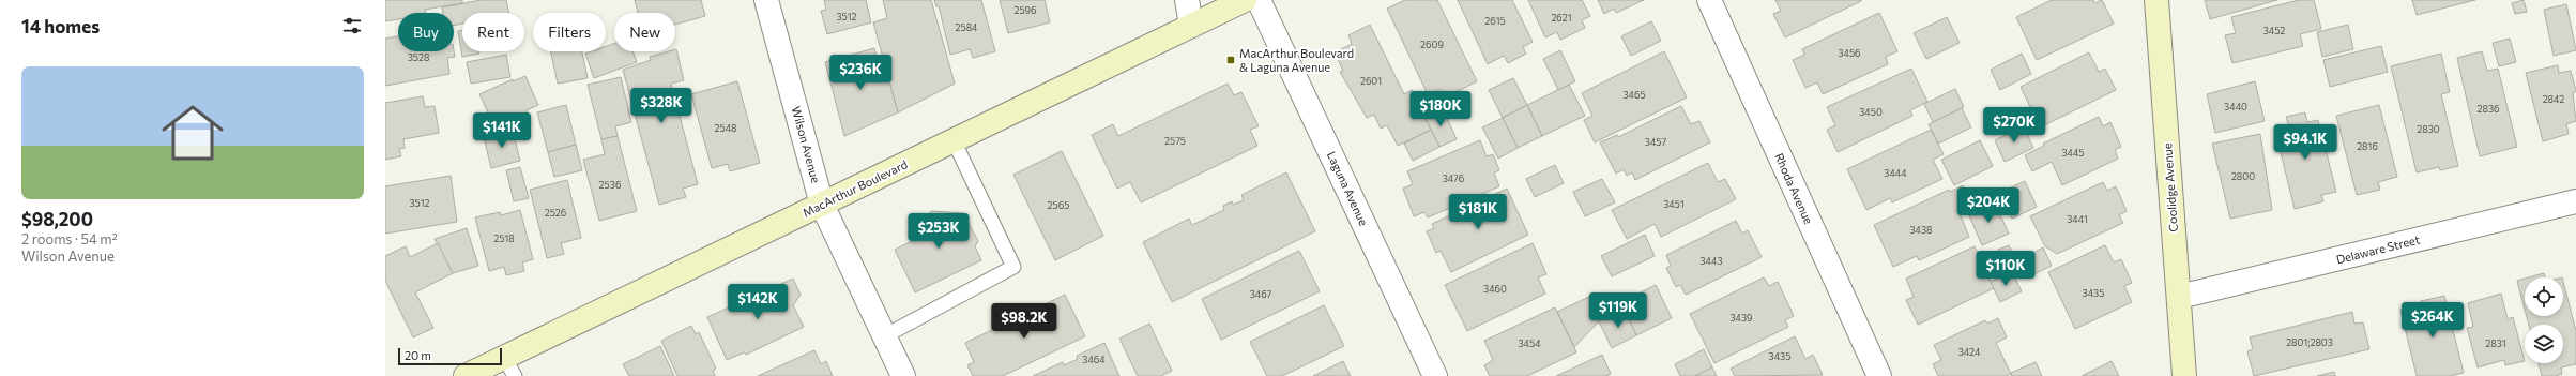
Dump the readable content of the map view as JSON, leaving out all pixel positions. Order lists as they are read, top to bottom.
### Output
{
  "streets": {
    "main road": ["Coolidge Avenue", "MacArthur Boulevard"],
    "street": [
      "Wilson Avenue",
      "Laguna Avenue",
      "Rhoda Avenue",
      "Delaware Street"
    ]
  },
  "crossings": [
    ["Wilson Avenue", "MacArthur Boulevard"],
    ["Coolidge Avenue", "Delaware Street"]
  ],
  "places": {
    "transit": ["MacArthur Boulevard & Laguna Avenue"]
  },
  "house_numbers": [
    "2596",
    "3512",
    "2621",
    "2615",
    "2584",
    "3452",
    "2609",
    "3456",
    "3528",
    "2601",
    "3465",
    "2842",
    "3440",
    "2836",
    "3450",
    "2548",
    "2830",
    "2575",
    "3457",
    "2816",
    "3445",
    "3444",
    "2800",
    "3476",
    "2536",
    "3512",
    "3451",
    "2565",
    "2526",
    "3441",
    "3438",
    "2518",
    "3443",
    "3460",
    "3435",
    "3467",
    "3439",
    "2801;2803",
    "3454",
    "2831",
    "3424",
    "3435",
    "3464"
  ],
  "scale_bar": "20 m",
  "page": {
    "heading": "14 homes",
    "chip": [
      "Buy",
      "Rent",
      "Filters",
      "New"
    ],
    "list": [
      {
        "name": "$98,200",
        "note": "2 rooms · 54 m² · Wilson Avenue"
      }
    ],
    "price": [
      "$236K",
      "$328K",
      "$180K",
      "$270K",
      "$141K",
      "$94.1K",
      "$204K",
      "$181K",
      "$253K",
      "$110K",
      "$142K",
      "$119K",
      "$264K",
      "$98.2K"
    ],
    "scale": "20 m"
  }
}
